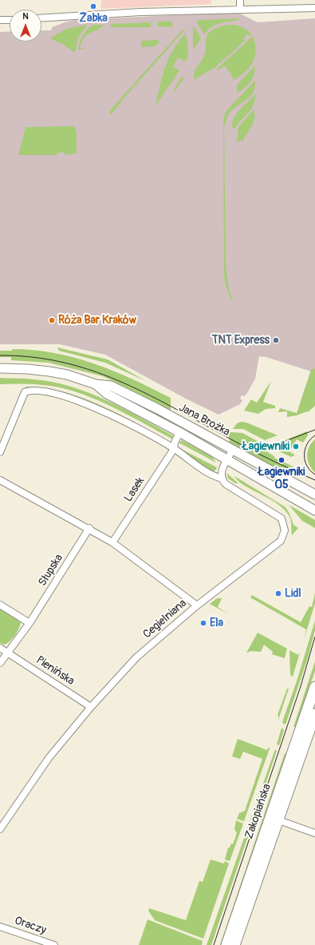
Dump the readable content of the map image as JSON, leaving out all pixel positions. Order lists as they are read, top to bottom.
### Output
{
  "streets": {
    "main road": ["Jana Brożka", "Zakopiańska"],
    "street": [
      "Lasek",
      "Słupska",
      "Cegielniana",
      "Pienińska",
      "Oraczy"
    ]
  },
  "crossings": [
    ["Jana Brożka", "Lasek"],
    ["Słupska", "Pienińska"],
    ["Cegielniana", "Pienińska"]
  ],
  "places": [
    "Żabka",
    "Róża Bar Kraków",
    "TNT Express",
    "Łagiewniki",
    "Łagiewniki 05",
    "Lidl",
    "Ela"
  ],
  "north": "top"
}
